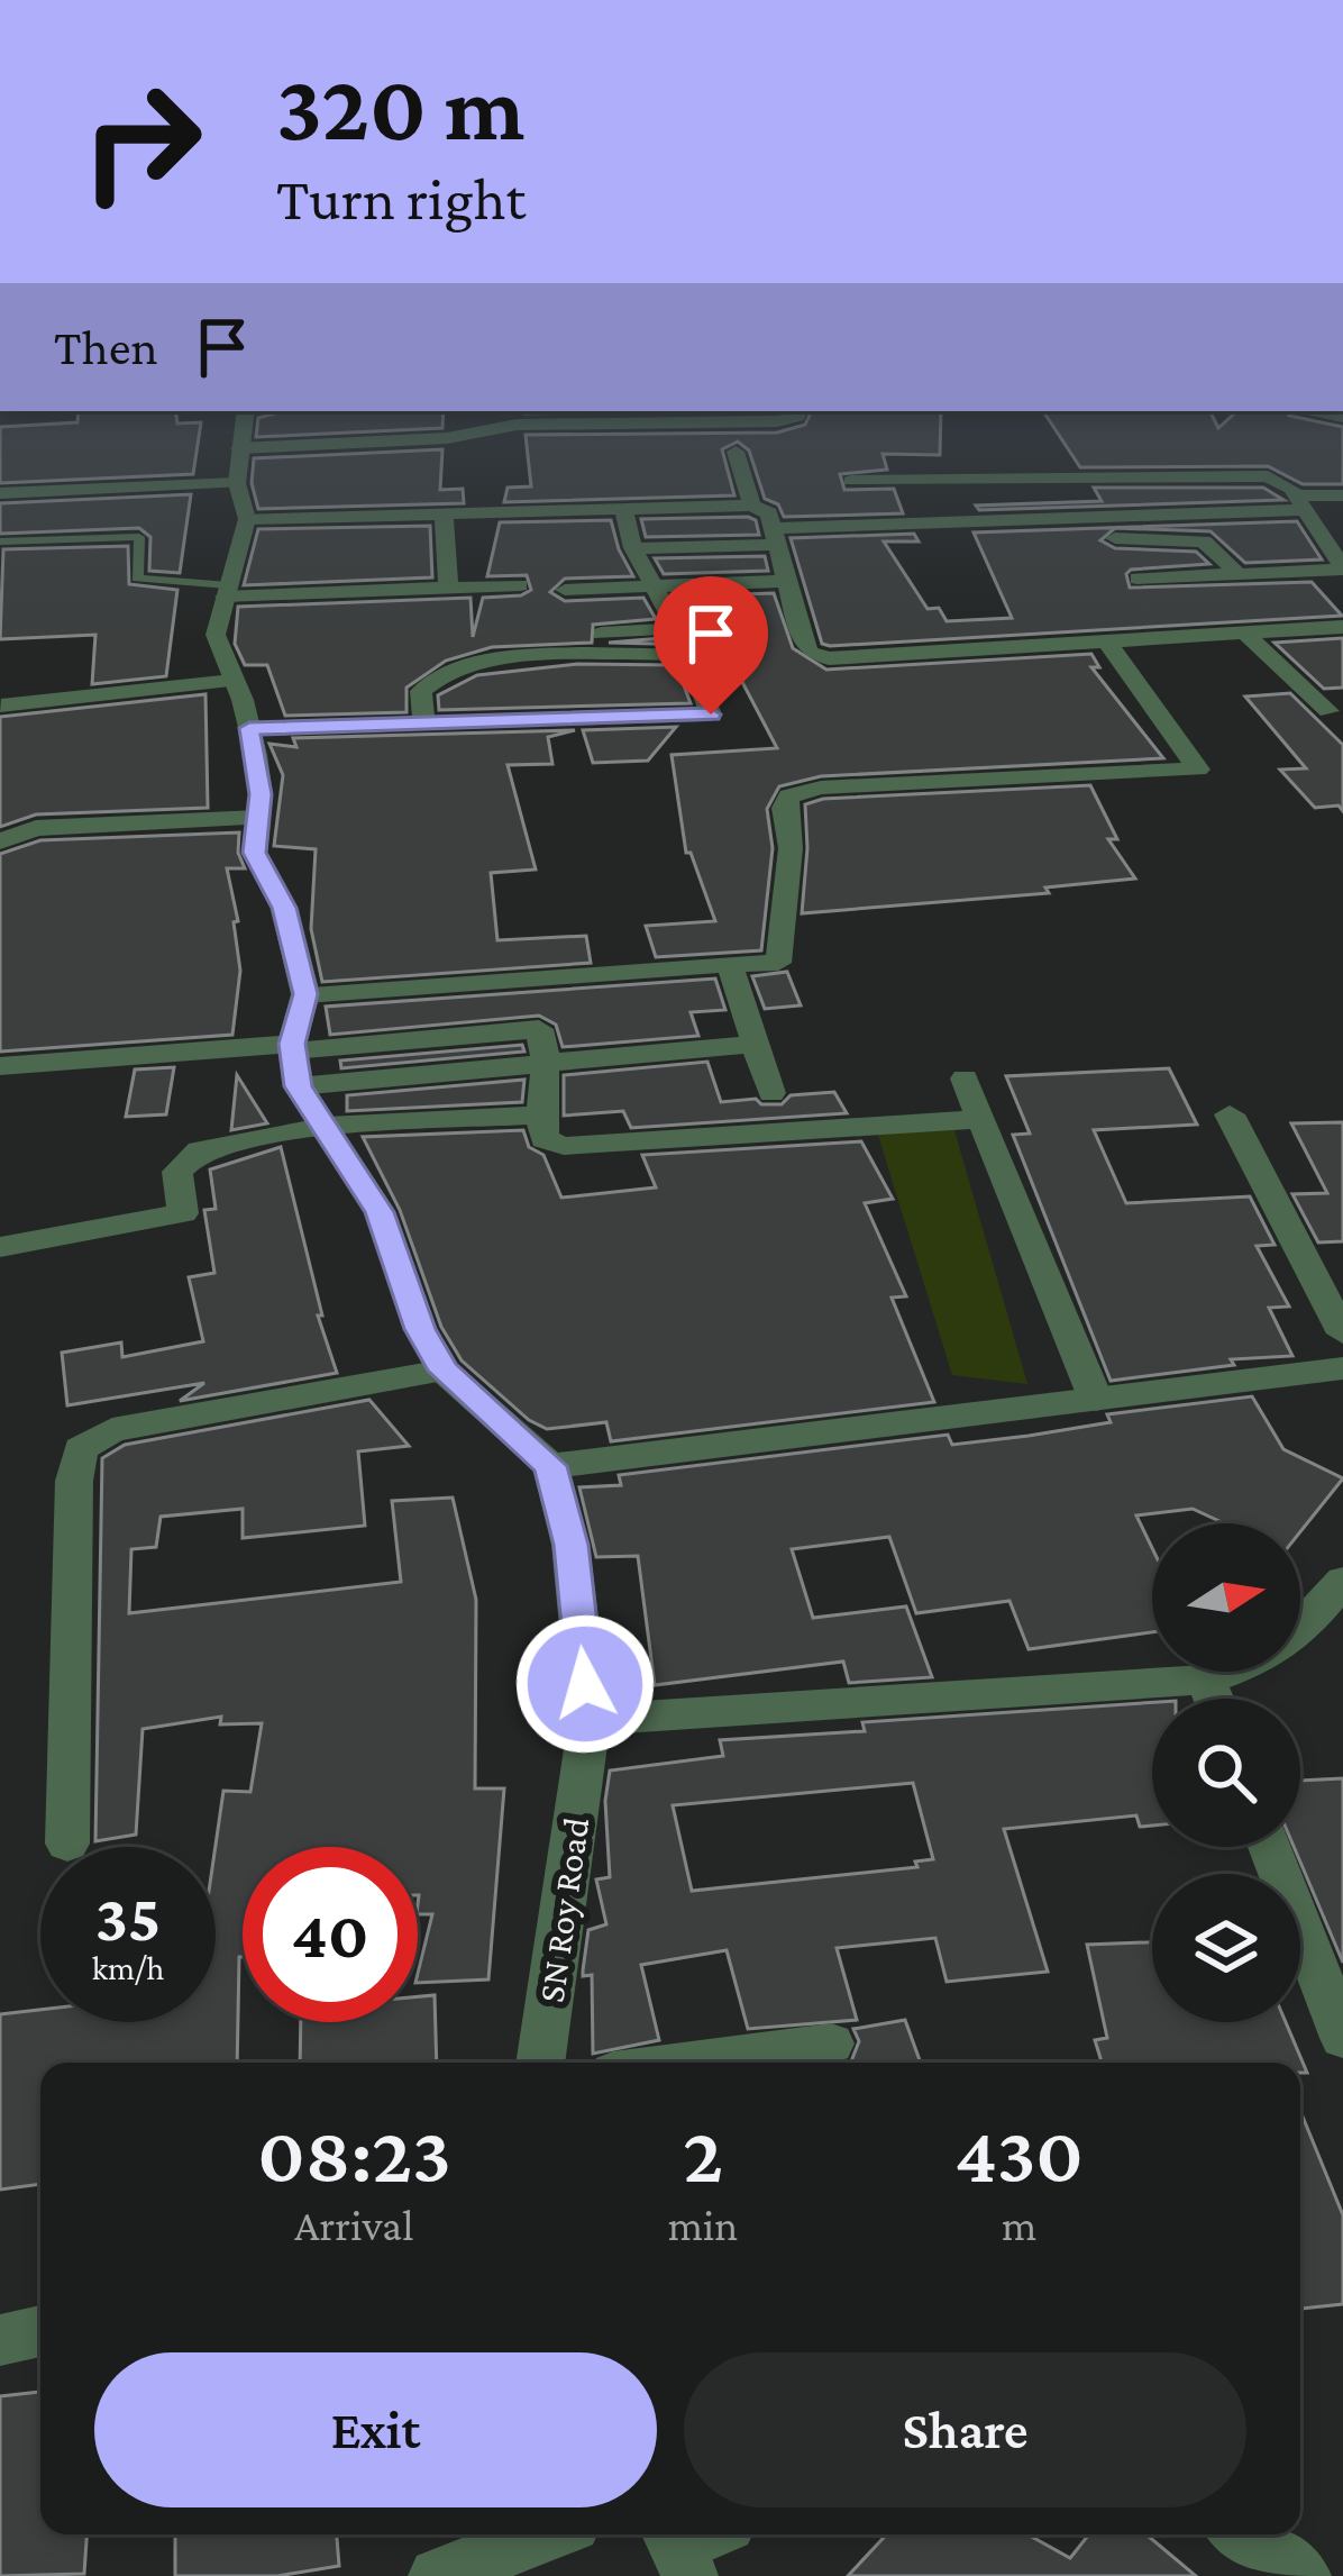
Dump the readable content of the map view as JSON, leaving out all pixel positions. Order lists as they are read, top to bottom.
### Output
{
  "streets": {
    "street": ["SN Roy Road"]
  },
  "north": "right",
  "page": {
    "turn": ["320 m", "Turn right"],
    "then": "Then",
    "speed": "35 km/h",
    "limit": "40",
    "eta": [
      "08:23",
      "Arrival",
      "2",
      "min",
      "430",
      "m"
    ],
    "buttons": ["Exit", "Share"]
  }
}
